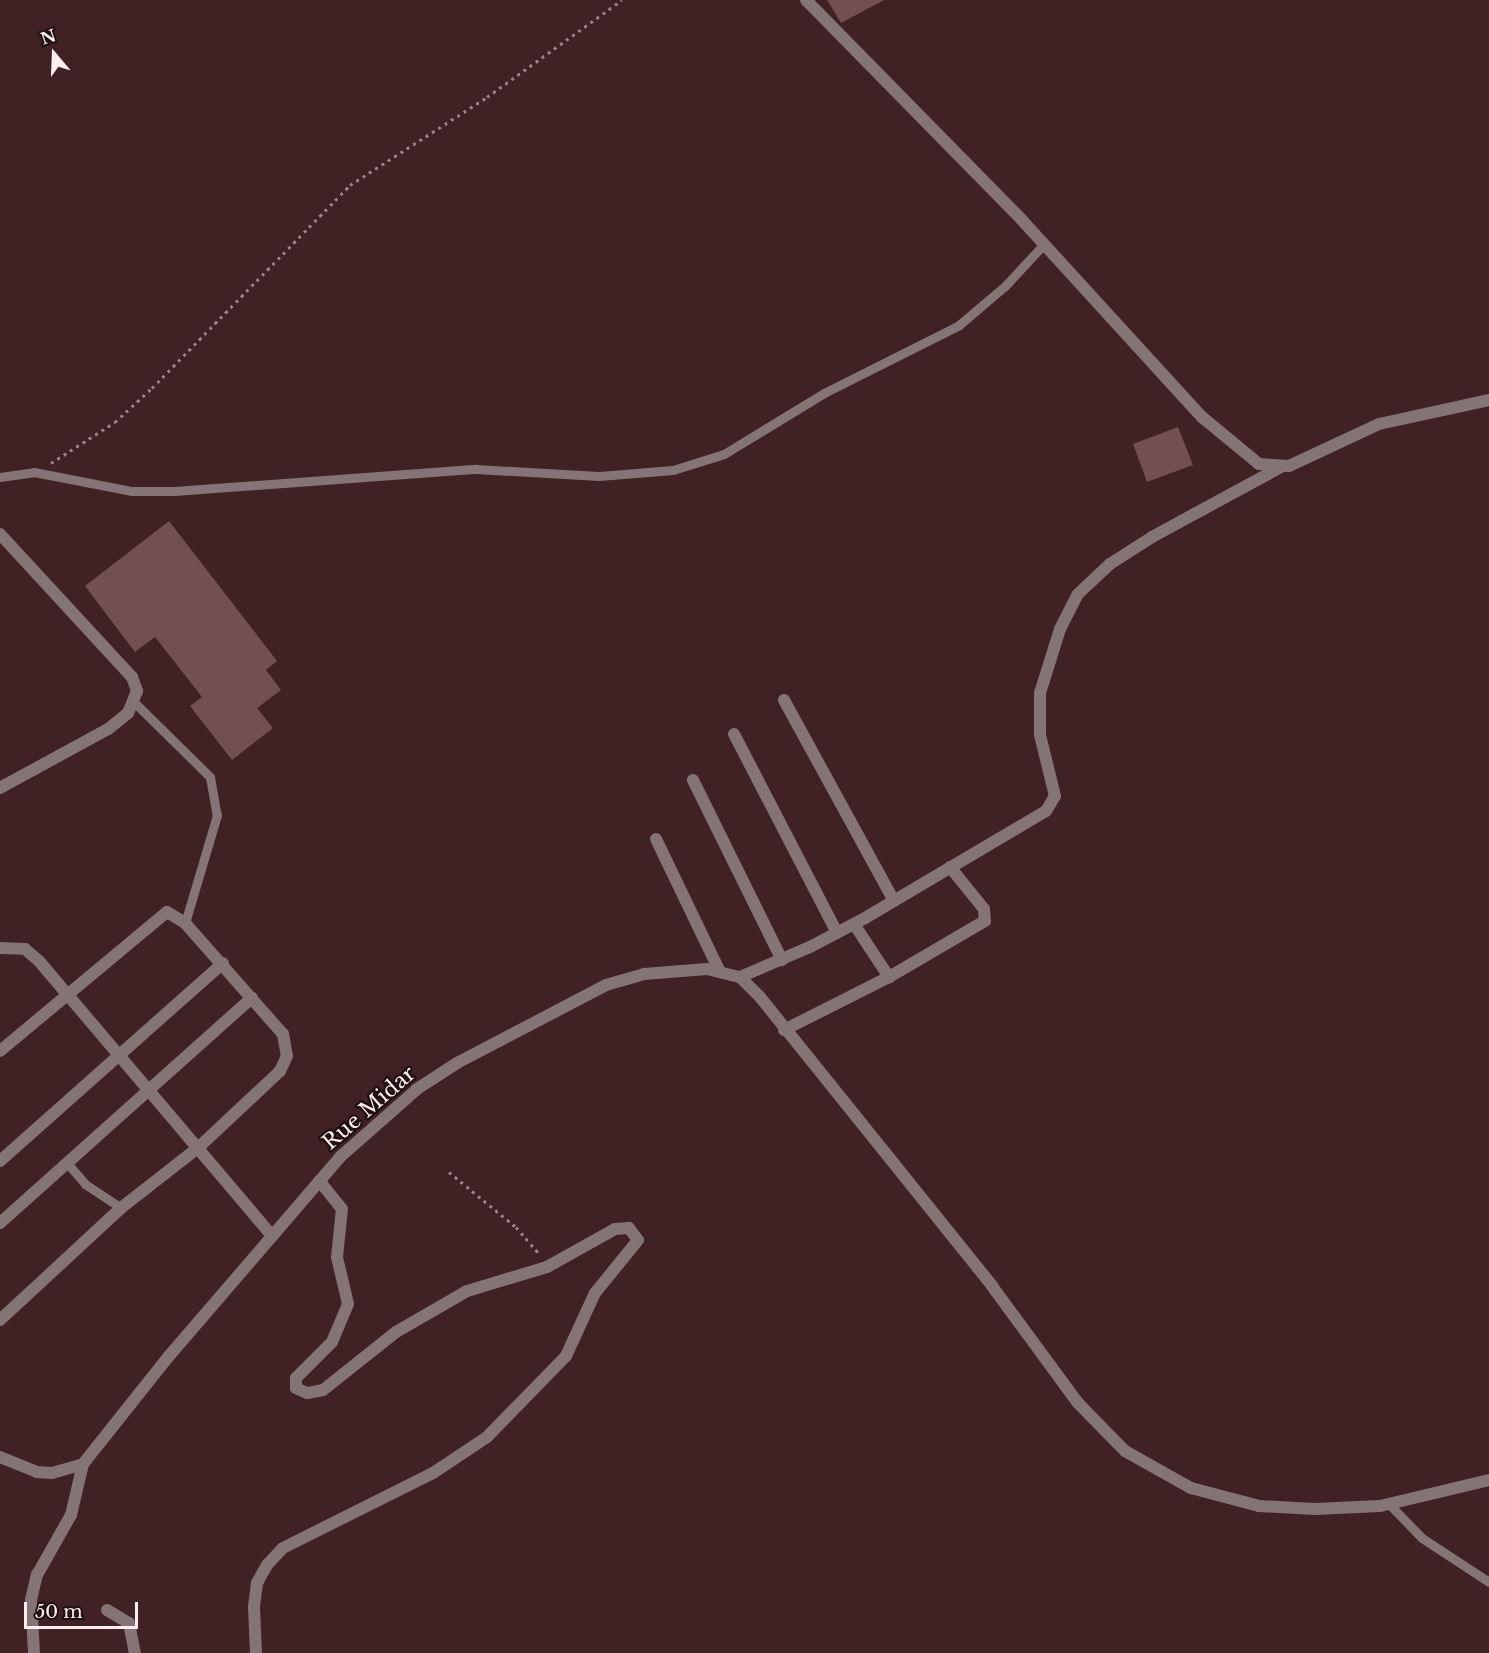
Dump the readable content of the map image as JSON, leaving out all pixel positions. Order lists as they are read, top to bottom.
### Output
{
  "streets": {
    "street": ["Rue Midar"]
  },
  "scale_bar": "50 m",
  "north": "top"
}
